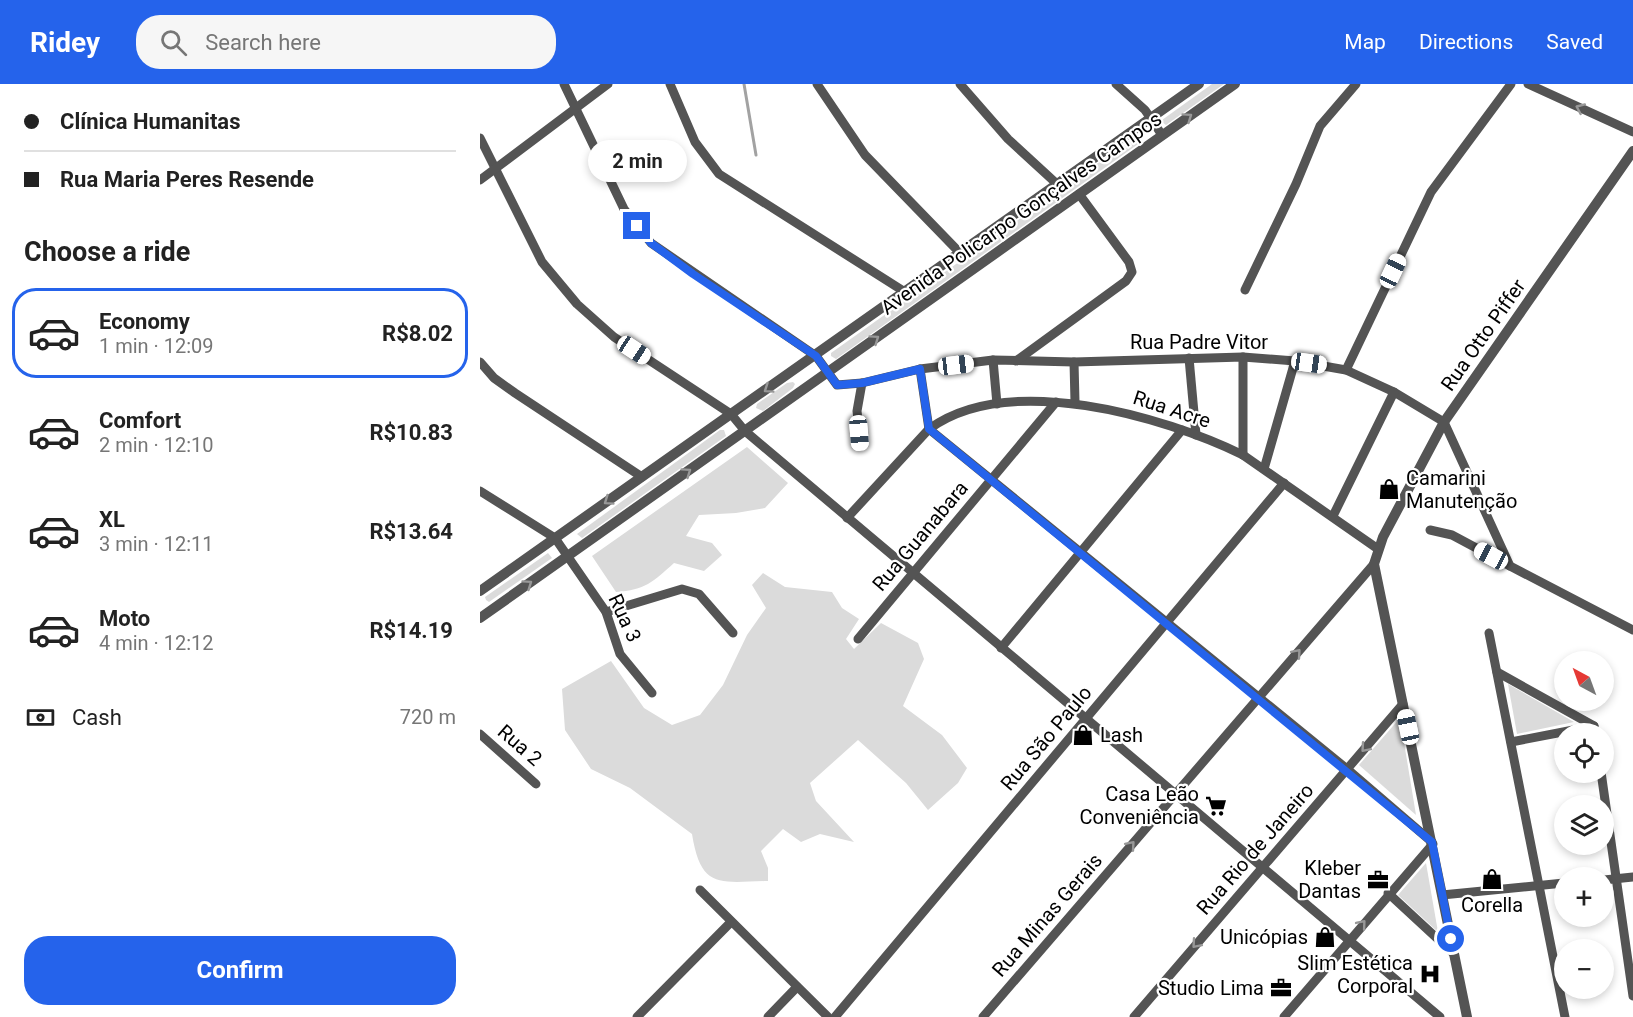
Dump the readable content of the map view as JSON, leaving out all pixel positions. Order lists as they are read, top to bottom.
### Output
{
  "streets": {
    "street": [
      "Avenida Policarpo Gonçalves Campos",
      "Rua Otto Piffer",
      "Rua Padre Vitor",
      "Rua Acre",
      "Rua Guanabara",
      "Rua 3",
      "Rua São Paulo",
      "Rua 2",
      "Rua Rio de Janeiro",
      "Rua Minas Gerais"
    ]
  },
  "crossings": [
    ["Avenida Policarpo Gonçalves Campos", "Rua Padre Vitor"],
    ["Avenida Policarpo Gonçalves Campos", "Rua 3"],
    ["Rua Otto Piffer", "Rua Padre Vitor"],
    ["Rua Otto Piffer", "Rua Acre"],
    ["Rua Otto Piffer", "Rua Minas Gerais"],
    ["Rua Acre", "Rua Guanabara"],
    ["Rua Acre", "Rua São Paulo"]
  ],
  "one_way": ["Rua Rio de Janeiro", "Rua Minas Gerais"],
  "places": {
    "shop": [
      "Camarini Manutenção",
      "Lash",
      "Corella",
      "Unicópias"
    ],
    "supermarket": ["Casa Leão Conveniência"],
    "office": ["Kleber Dantas", "Studio Lima"],
    "hospital": ["Slim Estética Corporal"]
  },
  "north": "top left",
  "page": {
    "header": "Ridey",
    "search": "Search here",
    "nav": ["Map", "Directions", "Saved"],
    "banner": ["Clínica Humanitas", "Rua Maria Peres Resende"],
    "bubble": "2 min",
    "heading": "Choose a ride",
    "list": [
      {
        "name": "Economy",
        "note": "1 min · 12:09",
        "value": "R$8.02"
      },
      {
        "name": "Comfort",
        "note": "2 min · 12:10",
        "value": "R$10.83"
      },
      {
        "name": "XL",
        "note": "3 min · 12:11",
        "value": "R$13.64"
      },
      {
        "name": "Moto",
        "note": "4 min · 12:12",
        "value": "R$14.19"
      }
    ],
    "map_buttons": ["+", "−"],
    "pay": ["Cash", "720 m"],
    "buttons": "Confirm"
  }
}
